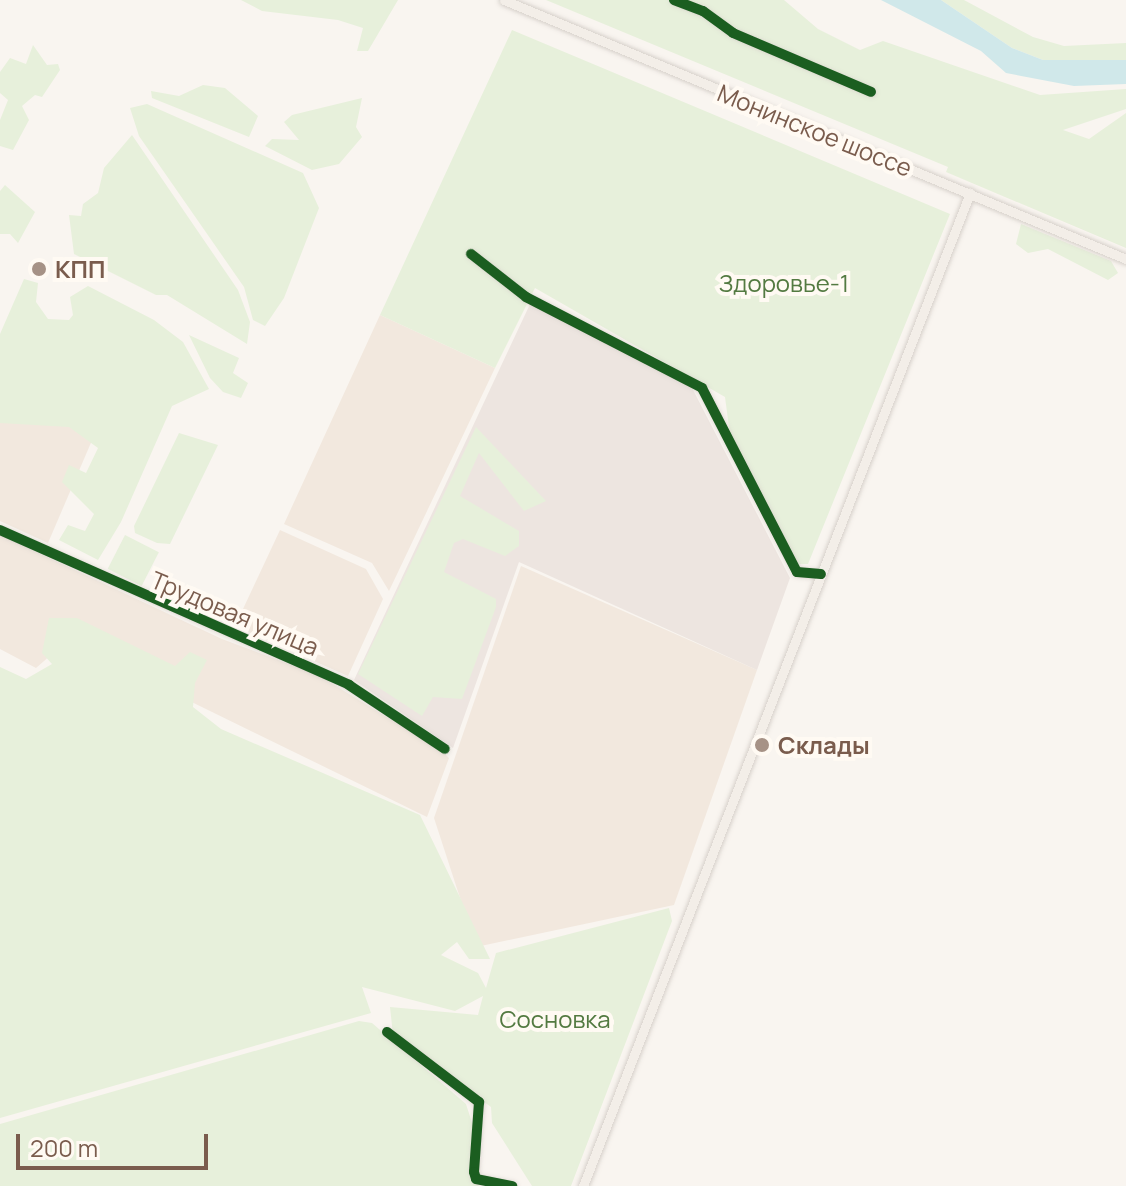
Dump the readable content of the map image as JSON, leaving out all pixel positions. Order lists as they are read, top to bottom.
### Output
{
  "streets": {
    "main road": ["Монинское шоссе"],
    "street": ["Трудовая улица"]
  },
  "parks": ["Здоровье-1", "Сосновка"],
  "places": ["КПП", "Склады"],
  "scale_bar": "200 m"
}
